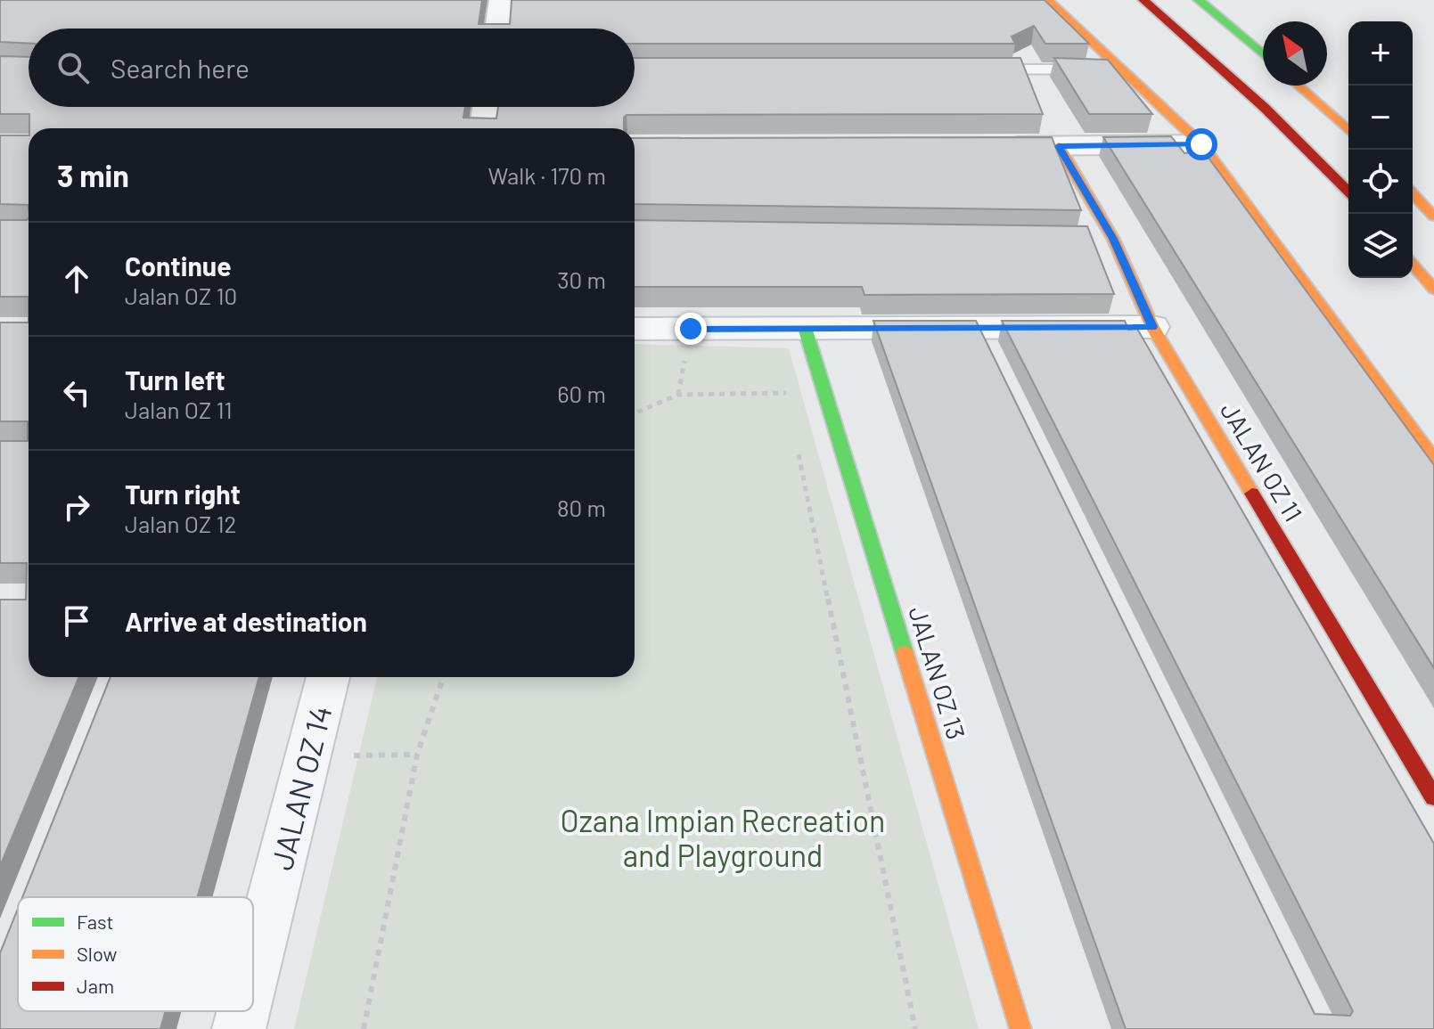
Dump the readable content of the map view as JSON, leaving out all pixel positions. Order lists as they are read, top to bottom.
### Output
{
  "streets": {
    "street": ["JALAN OZ 11", "JALAN OZ 13", "JALAN OZ 14"]
  },
  "parks": ["Ozana Impian Recreation and Playground"],
  "legend": ["Fast", "Slow", "Jam"],
  "north": "top left",
  "page": {
    "map_buttons": ["+", "−"],
    "search": "Search here",
    "heading": ["3 min", "Walk · 170 m"],
    "list": [
      ["Continue", "Jalan OZ 10", "30 m"],
      ["Turn left", "Jalan OZ 11", "60 m"],
      ["Turn right", "Jalan OZ 12", "80 m"],
      "Arrive at destination"
    ]
  }
}
